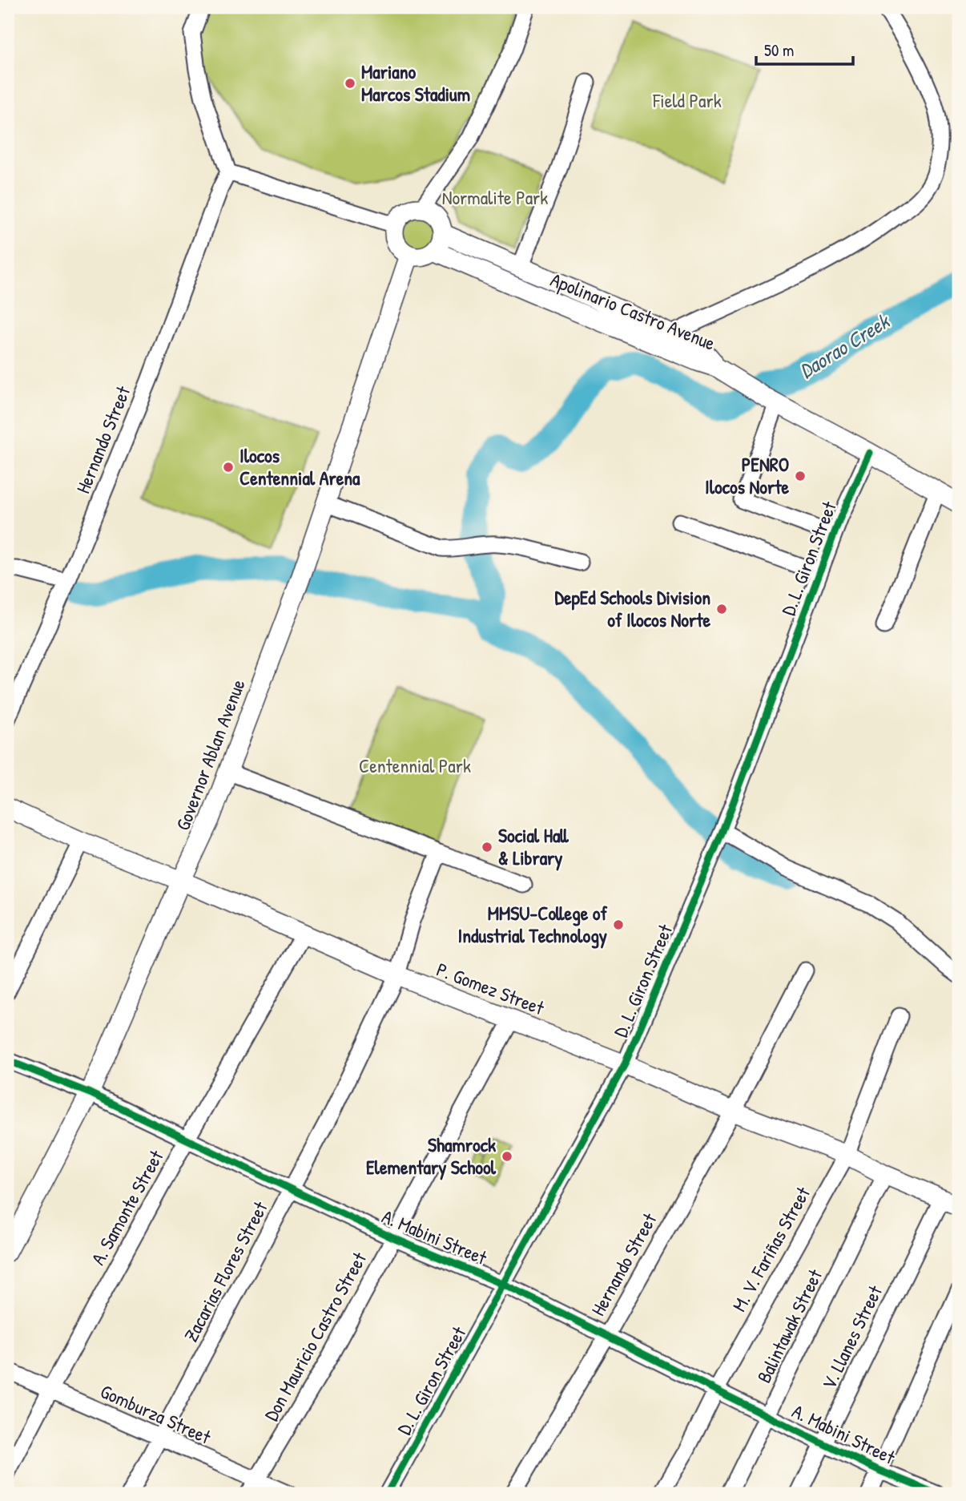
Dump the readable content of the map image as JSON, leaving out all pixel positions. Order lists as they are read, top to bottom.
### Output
{
  "streets": {
    "main road": ["Apolinario Castro Avenue", "Governor Ablan Avenue", "P. Gomez Street"],
    "street": [
      "Hernando Street",
      "D. L. Giron Street",
      "A. Samonte Street",
      "A. Mabini Street",
      "M. V. Fariñas Street",
      "Zacarias Flores Street",
      "Balintawak Street",
      "Don Mauricio Castro Street",
      "V. Llanes Street",
      "Gomburza Street"
    ]
  },
  "crossings": [
    ["Apolinario Castro Avenue", "Governor Ablan Avenue"],
    ["Hernando Street", "P. Gomez Street"],
    ["Hernando Street", "A. Mabini Street"],
    ["D. L. Giron Street", "P. Gomez Street"],
    ["D. L. Giron Street", "A. Mabini Street"],
    ["Governor Ablan Avenue", "P. Gomez Street"],
    ["Governor Ablan Avenue", "A. Mabini Street"],
    ["P. Gomez Street", "A. Samonte Street"],
    ["P. Gomez Street", "M. V. Fariñas Street"],
    ["P. Gomez Street", "Zacarias Flores Street"],
    ["P. Gomez Street", "Balintawak Street"],
    ["P. Gomez Street", "Don Mauricio Castro Street"],
    ["P. Gomez Street", "V. Llanes Street"],
    ["A. Samonte Street", "A. Mabini Street"],
    ["A. Samonte Street", "Gomburza Street"],
    ["A. Mabini Street", "M. V. Fariñas Street"],
    ["A. Mabini Street", "Zacarias Flores Street"],
    ["A. Mabini Street", "Balintawak Street"],
    ["A. Mabini Street", "Don Mauricio Castro Street"],
    ["A. Mabini Street", "V. Llanes Street"],
    ["Zacarias Flores Street", "Gomburza Street"],
    ["Don Mauricio Castro Street", "Gomburza Street"]
  ],
  "water": ["Daorao Creek"],
  "parks": ["Field Park", "Normalite Park", "Centennial Park"],
  "places": [
    "Mariano Marcos Stadium",
    "Ilocos Centennial Arena",
    "PENRO Ilocos Norte",
    "DepEd Schools Division of Ilocos Norte",
    "Social Hall & Library",
    "MMSU-College of Industrial Technology",
    "Shamrock Elementary School"
  ],
  "scale_bar": "50 m"
}
